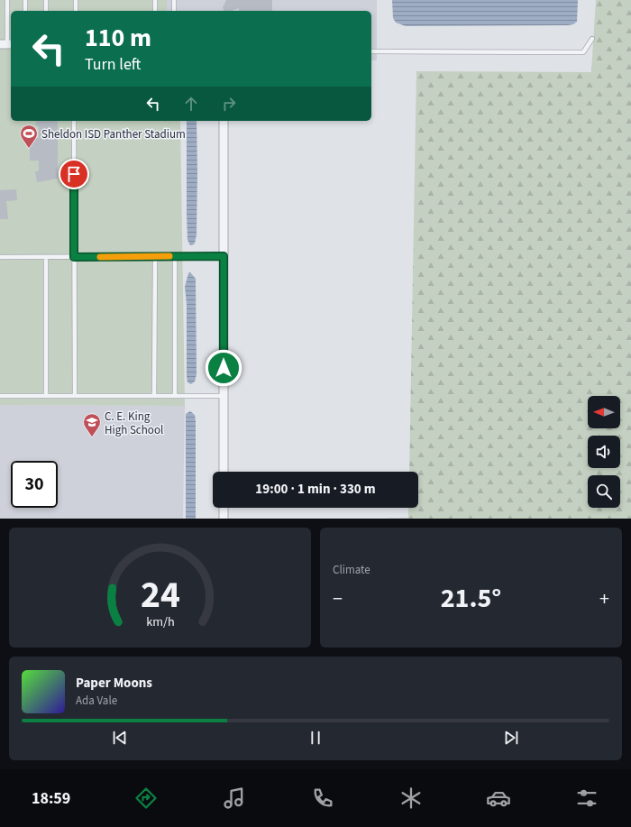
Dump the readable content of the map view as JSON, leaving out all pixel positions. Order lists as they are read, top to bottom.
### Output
{
  "places": {
    "sports": ["Sheldon ISD Panther Stadium"],
    "school or university": ["C. E. King High School"]
  },
  "north": "left",
  "page": {
    "turn": ["110 m", "Turn left"],
    "limit": "30",
    "trip": "19:00 · 1 min · 330 m",
    "tile": "Climate",
    "heat": ["−", "21.5°", "+"],
    "song": ["Paper Moons", "Ada Vale"],
    "tabs": "18:59",
    "gauge": ["24", "km/h"]
  }
}
